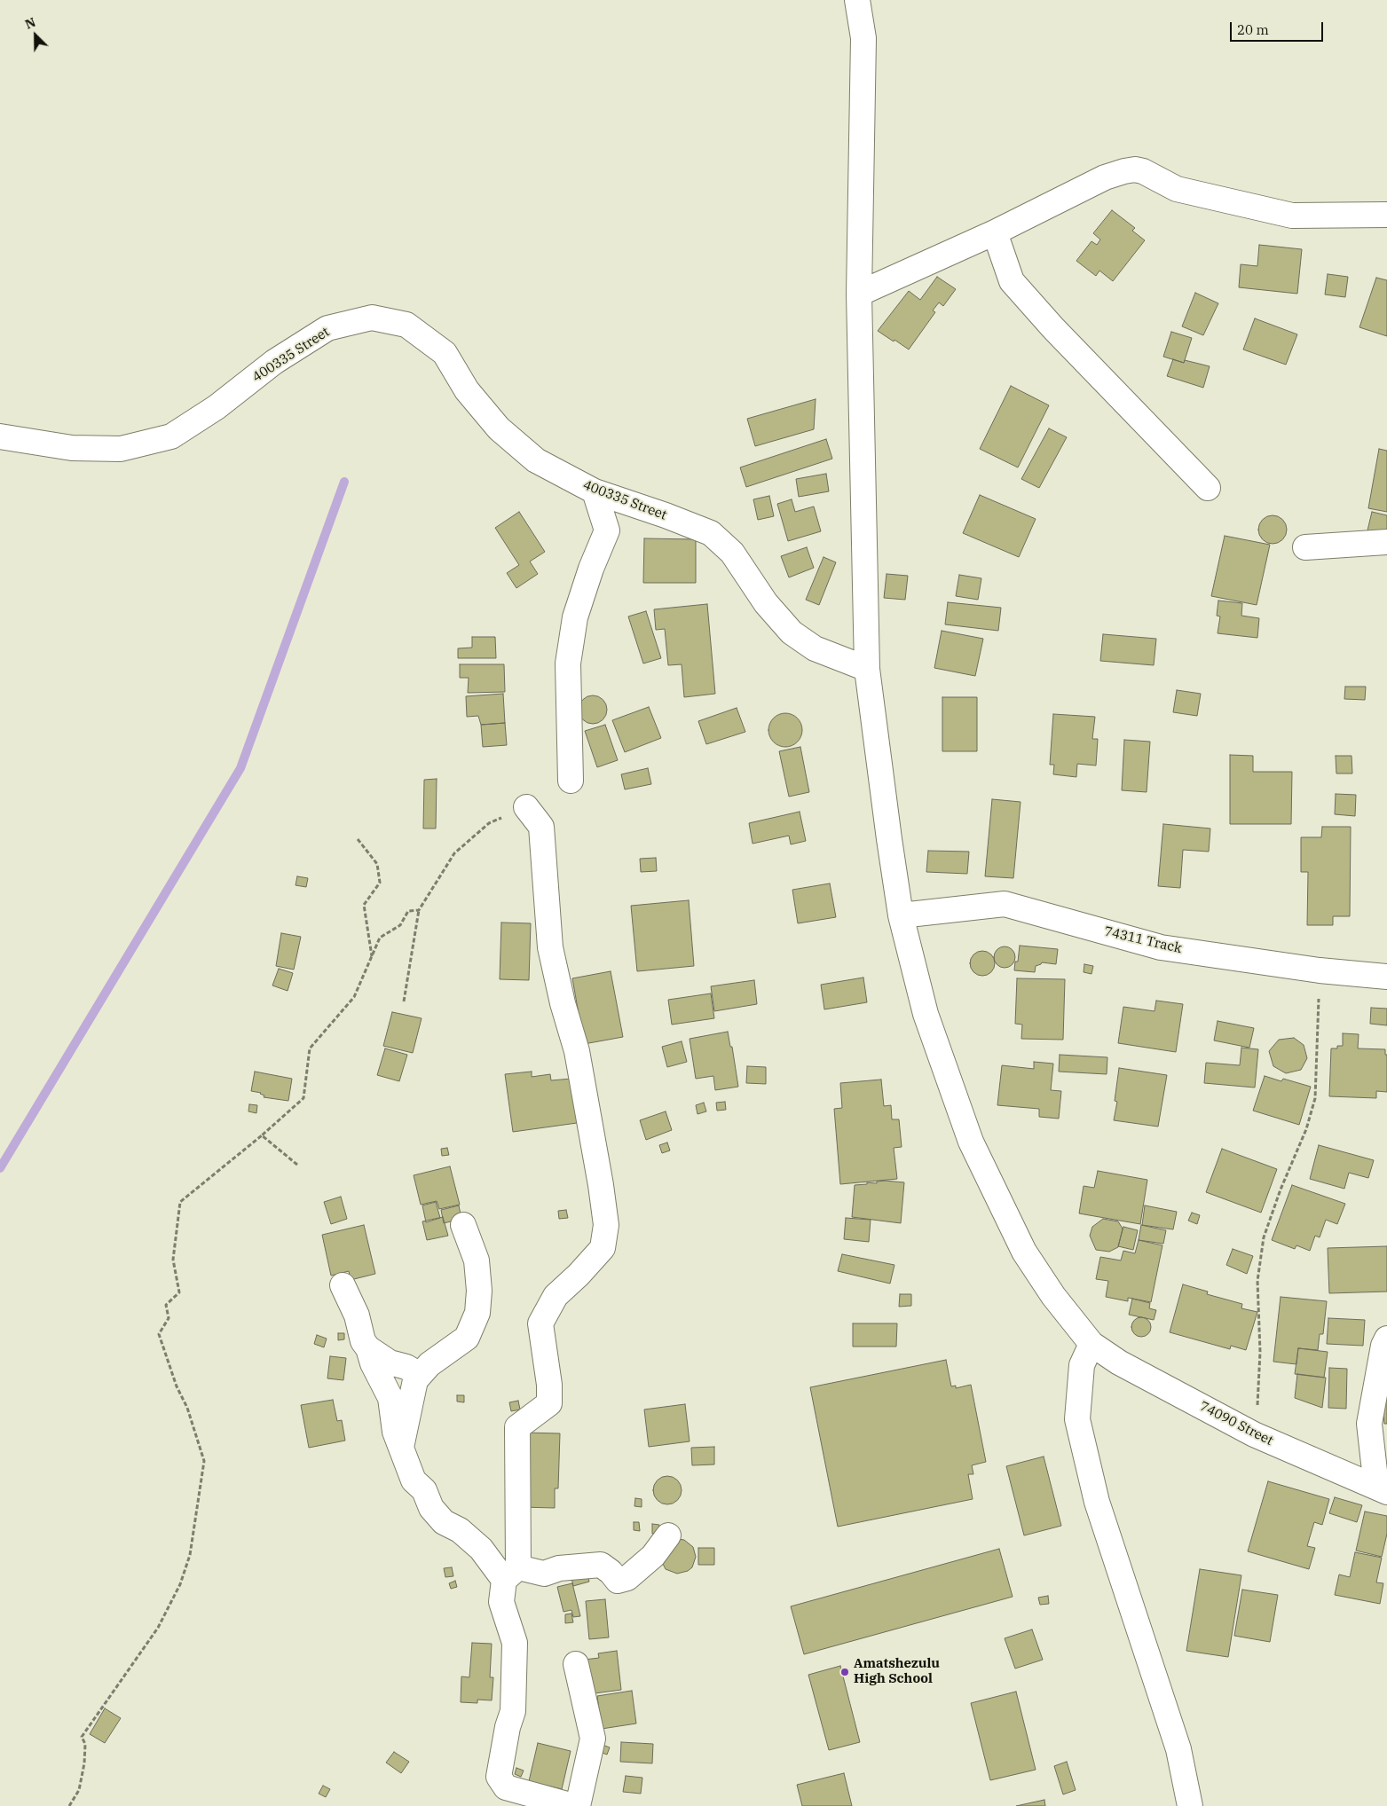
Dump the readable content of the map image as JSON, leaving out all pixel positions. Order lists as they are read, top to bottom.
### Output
{
  "streets": {
    "street": ["400335 Street", "74311 Track", "74090 Street"]
  },
  "crossings": [
    ["400335 Street", "74090 Street"],
    ["74311 Track", "74090 Street"]
  ],
  "places": ["Amatshezulu High School"],
  "scale_bar": "20 m",
  "north": "top left"
}
